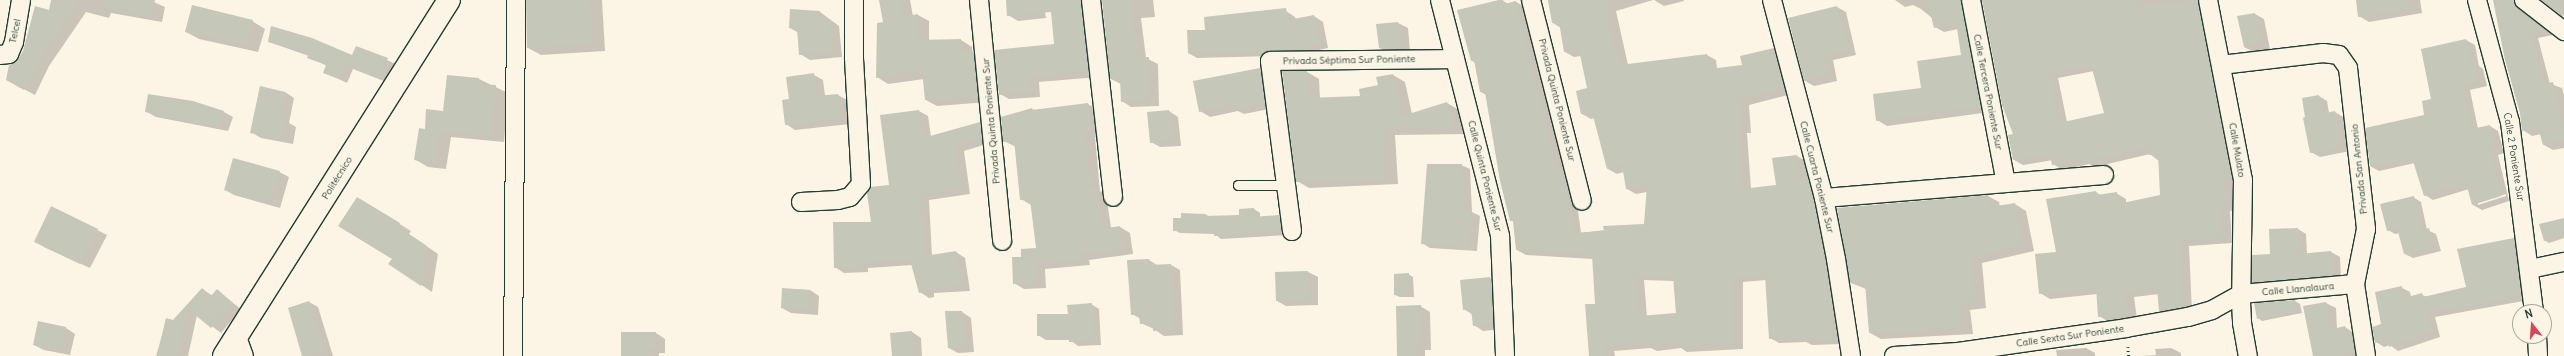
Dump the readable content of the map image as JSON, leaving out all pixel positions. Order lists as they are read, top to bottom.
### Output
{
  "streets": {
    "street": [
      "Telcel",
      "Privada Séptima Sur Poniente",
      "Calle Tercera Poniente Sur",
      "Privada Quinta Poniente Sur",
      "Calle Mulato",
      "Calle 2 Poniente Sur",
      "Privada San Antonio",
      "Calle Quinta Poniente Sur",
      "Calle Cuarta Poniente Sur",
      "Politécnico",
      "Calle Llanalaura",
      "Calle Sexta Sur Poniente"
    ]
  },
  "crossings": [
    ["Privada Séptima Sur Poniente", "Calle Quinta Poniente Sur"],
    ["Calle Mulato", "Privada San Antonio"],
    ["Calle Mulato", "Calle Llanalaura"],
    ["Calle Mulato", "Calle Sexta Sur Poniente"],
    ["Privada San Antonio", "Calle Llanalaura"],
    ["Calle Llanalaura", "Calle Sexta Sur Poniente"]
  ],
  "north": "top"
}
